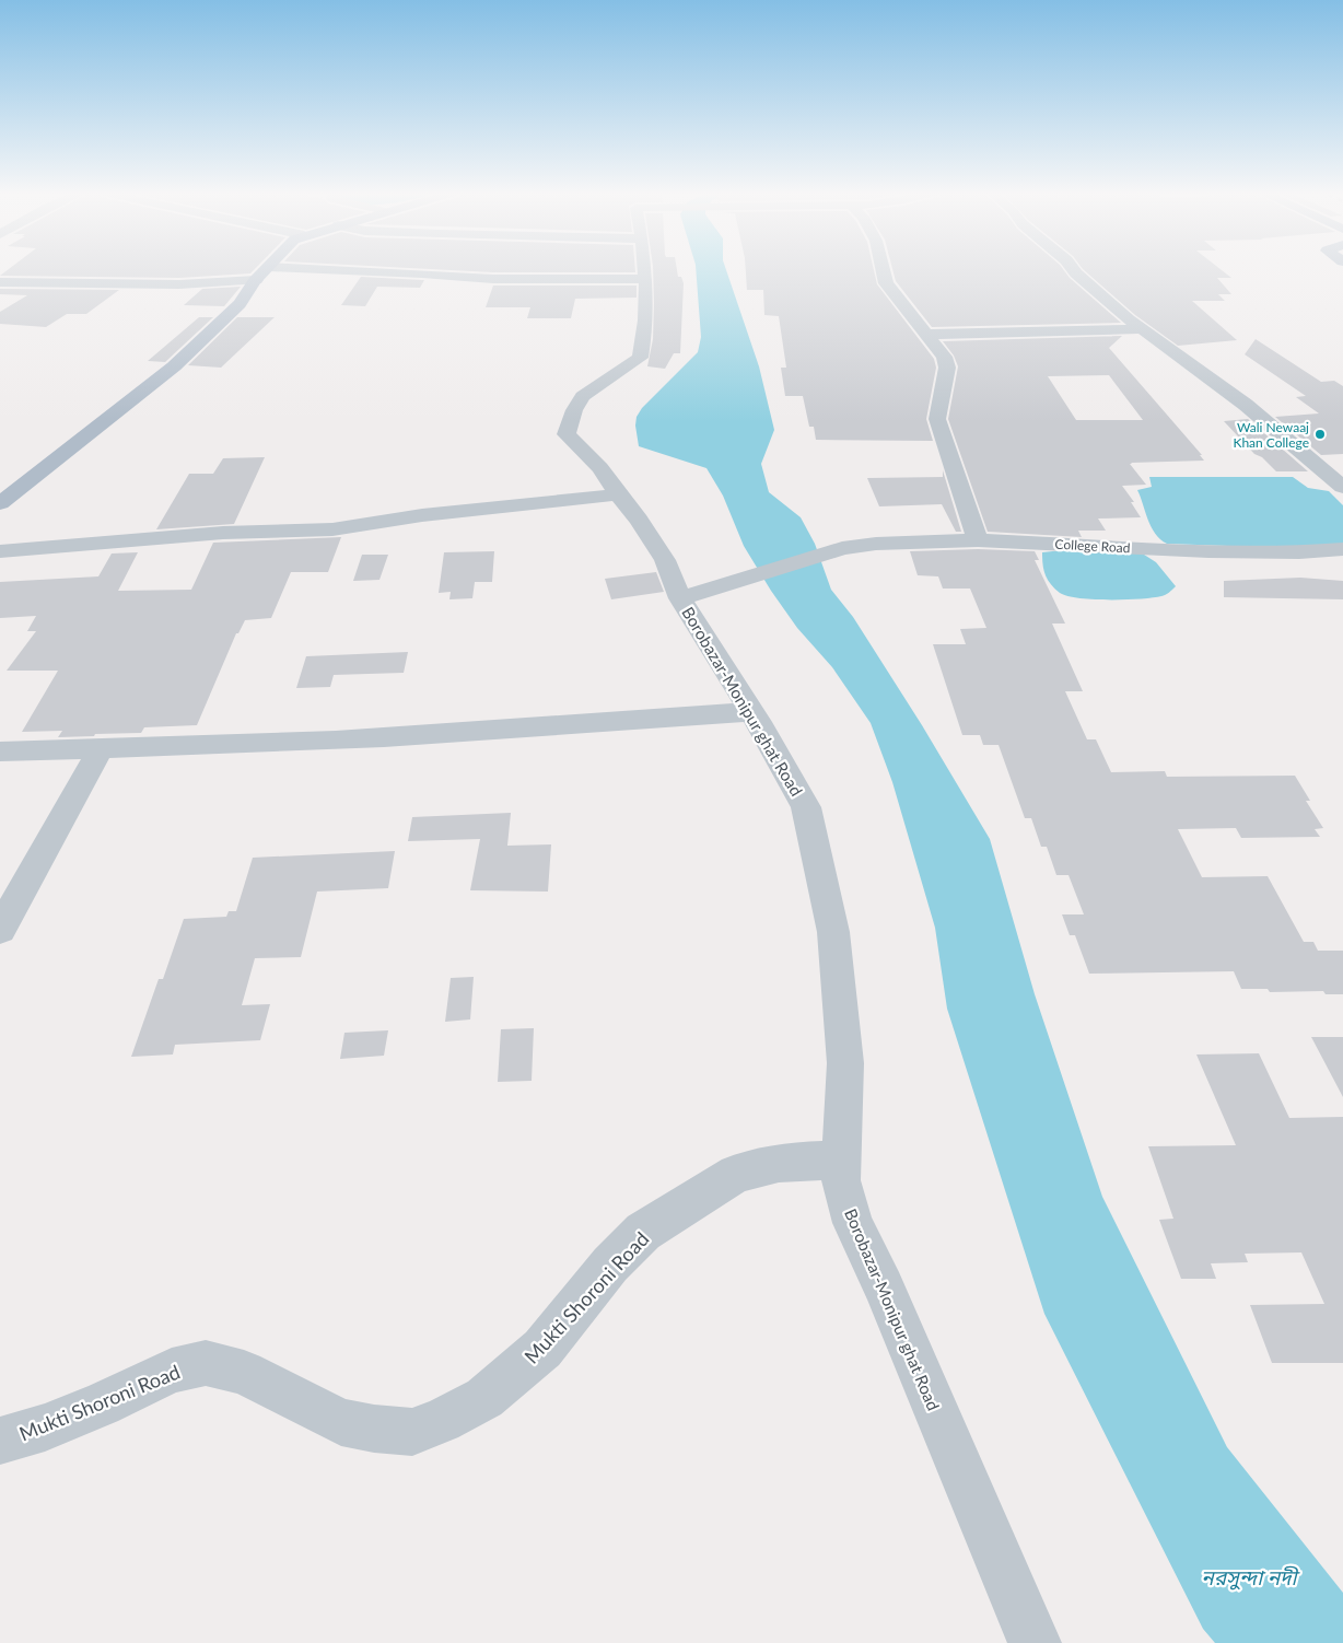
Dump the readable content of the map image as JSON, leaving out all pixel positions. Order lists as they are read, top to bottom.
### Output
{
  "streets": {
    "street": ["College Road", "Borobazar-Monipur ghat Road", "Mukti Shoroni Road"]
  },
  "crossings": [
    ["College Road", "Borobazar-Monipur ghat Road"],
    ["Borobazar-Monipur ghat Road", "Mukti Shoroni Road"]
  ],
  "water": ["নরসুন্দা নদী"],
  "places": ["Wali Newaaj Khan College"]
}
